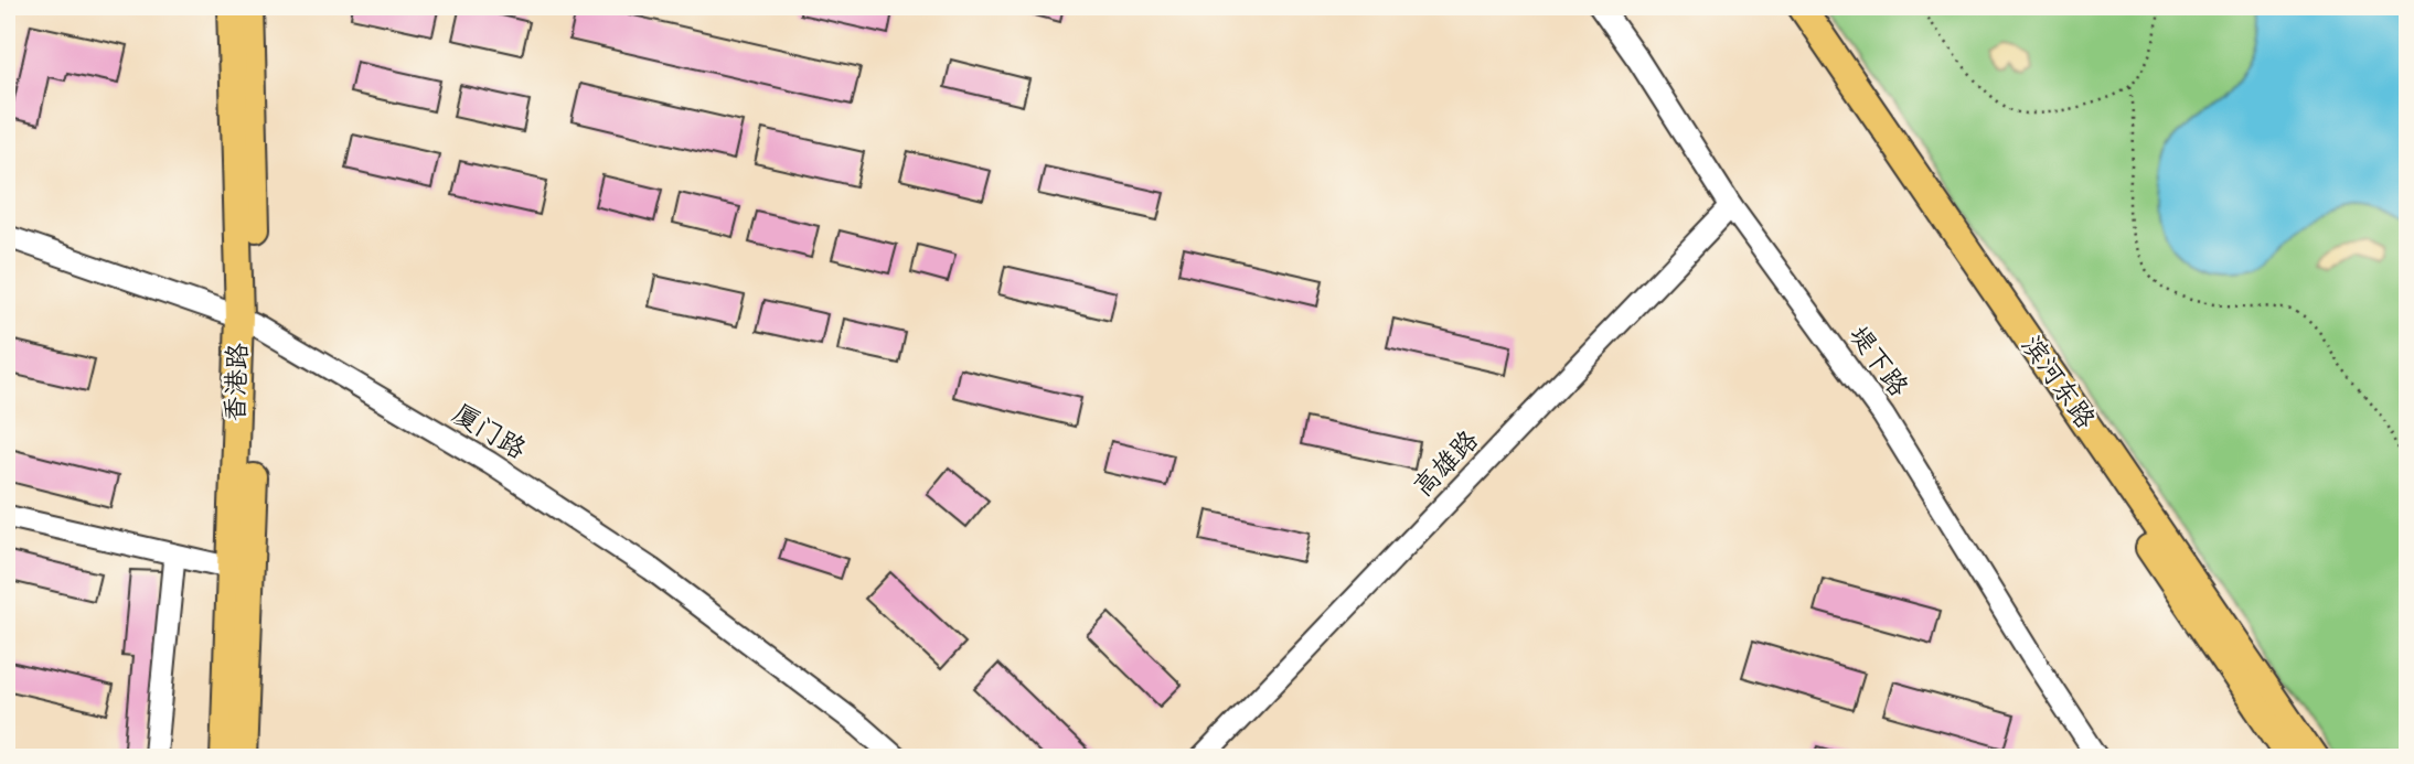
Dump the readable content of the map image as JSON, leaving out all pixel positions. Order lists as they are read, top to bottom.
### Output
{
  "streets": {
    "main road": ["香港路", "滨河东路"],
    "street": ["堤下路", "厦门路", "高雄路"]
  },
  "crossings": [
    ["堤下路", "高雄路"],
    ["香港路", "厦门路"]
  ]
}
